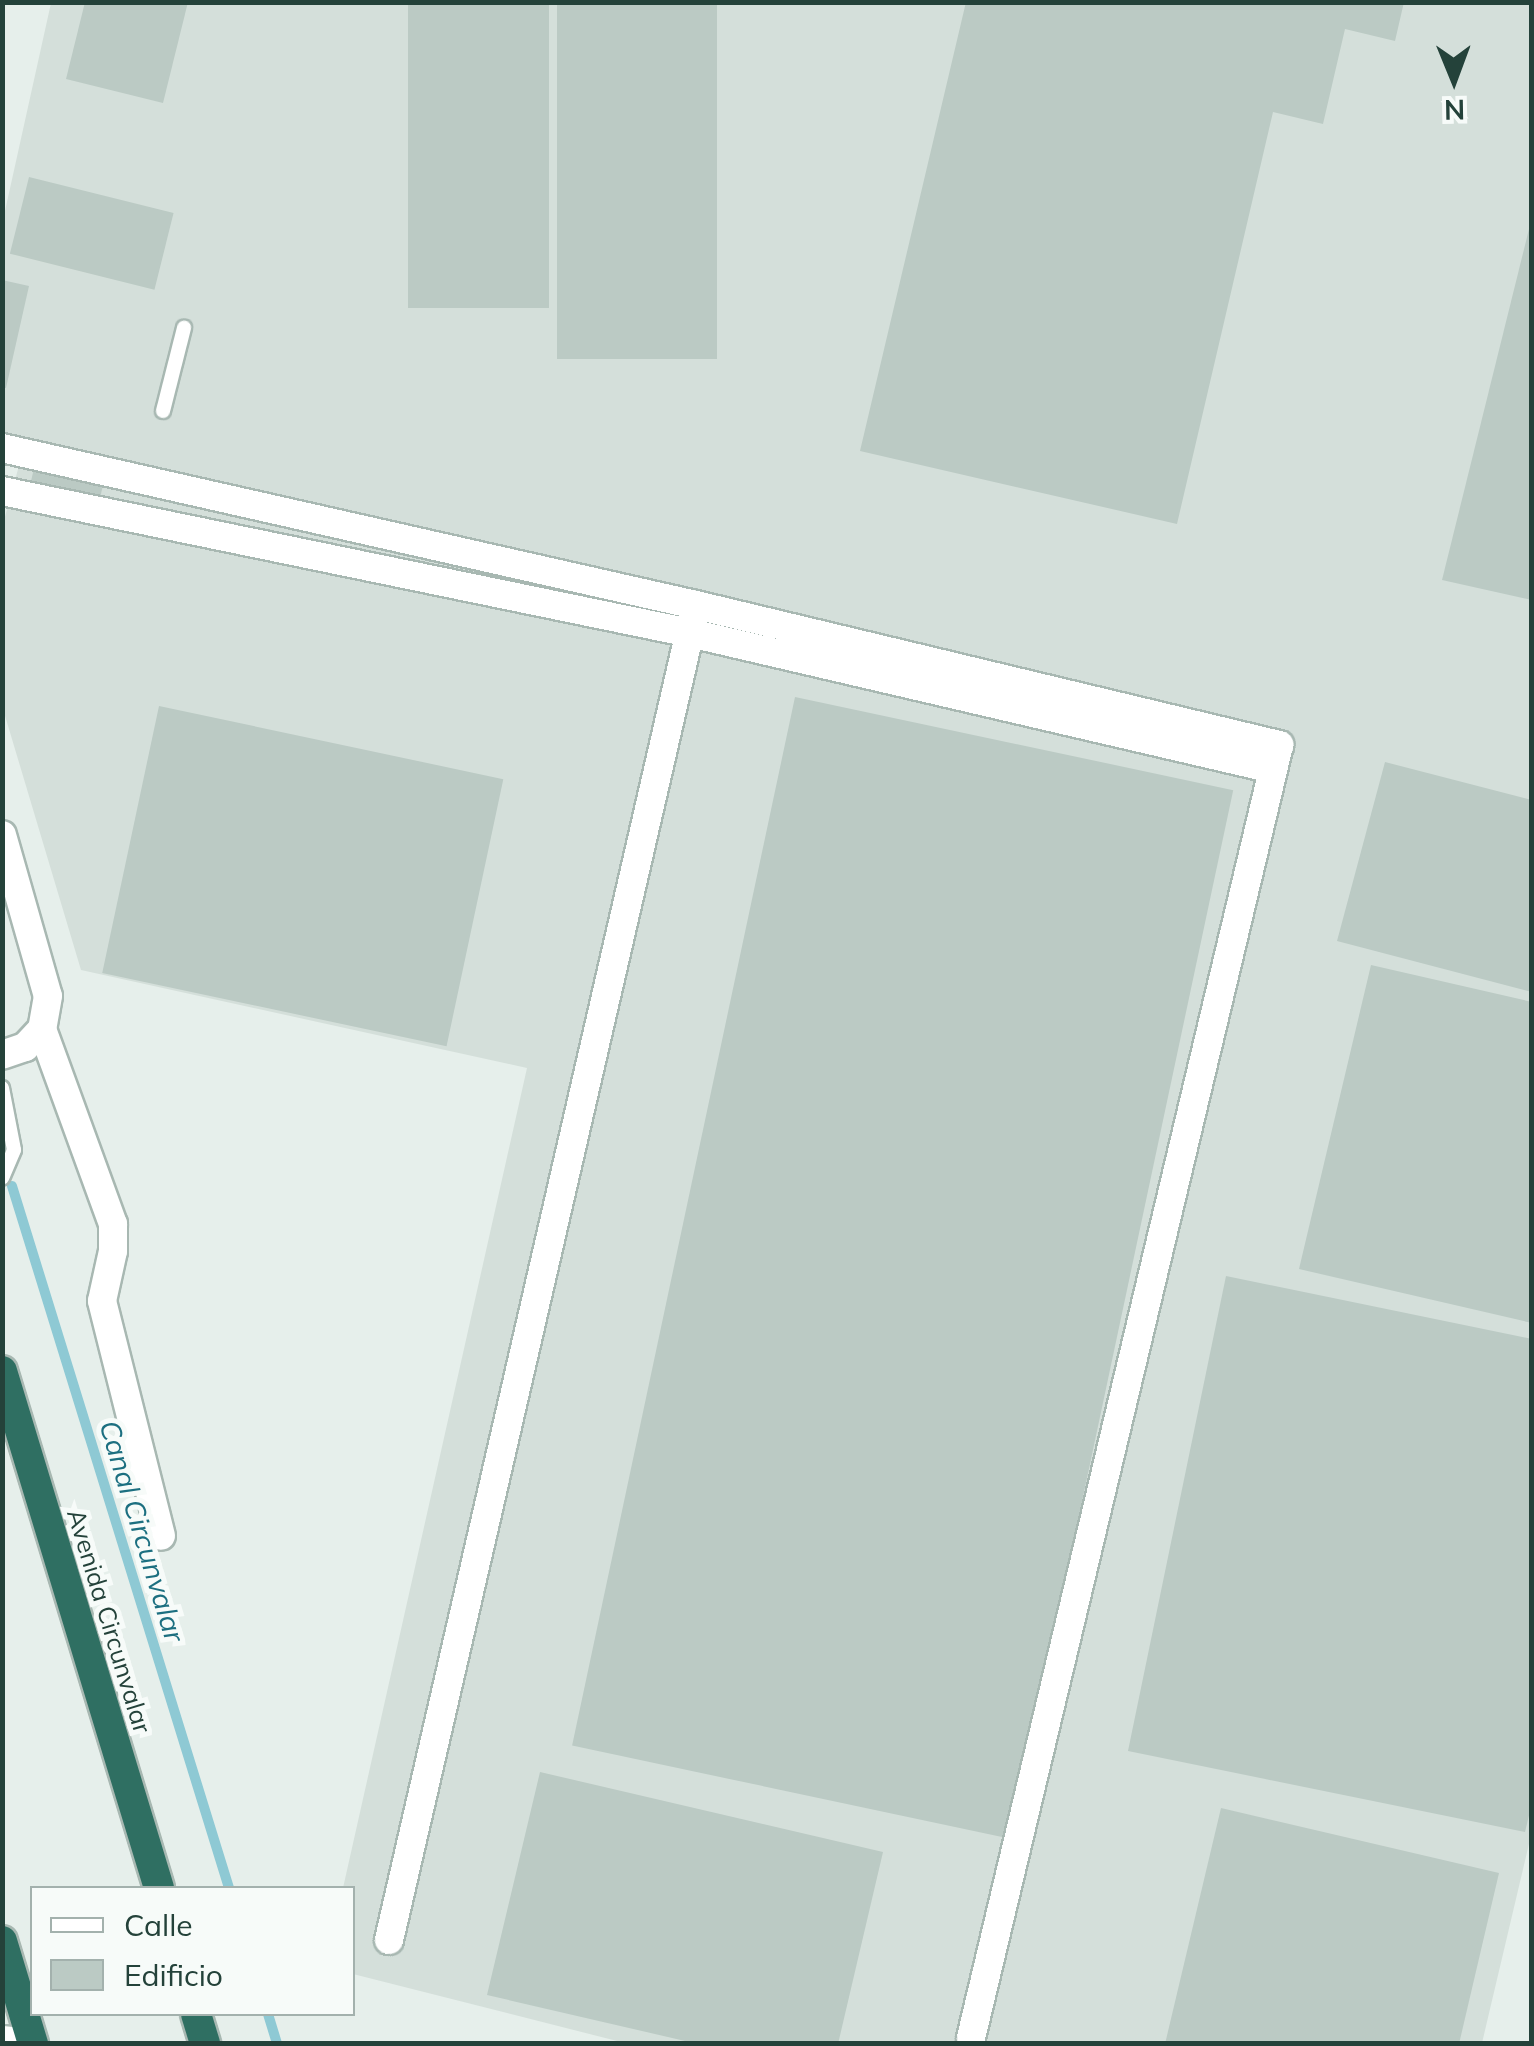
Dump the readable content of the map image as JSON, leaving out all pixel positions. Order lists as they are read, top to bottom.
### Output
{
  "streets": {
    "highway": ["Avenida Circunvalar"]
  },
  "water": ["Canal Circunvalar"],
  "legend": ["Calle", "Edificio"],
  "north": "bottom"
}
